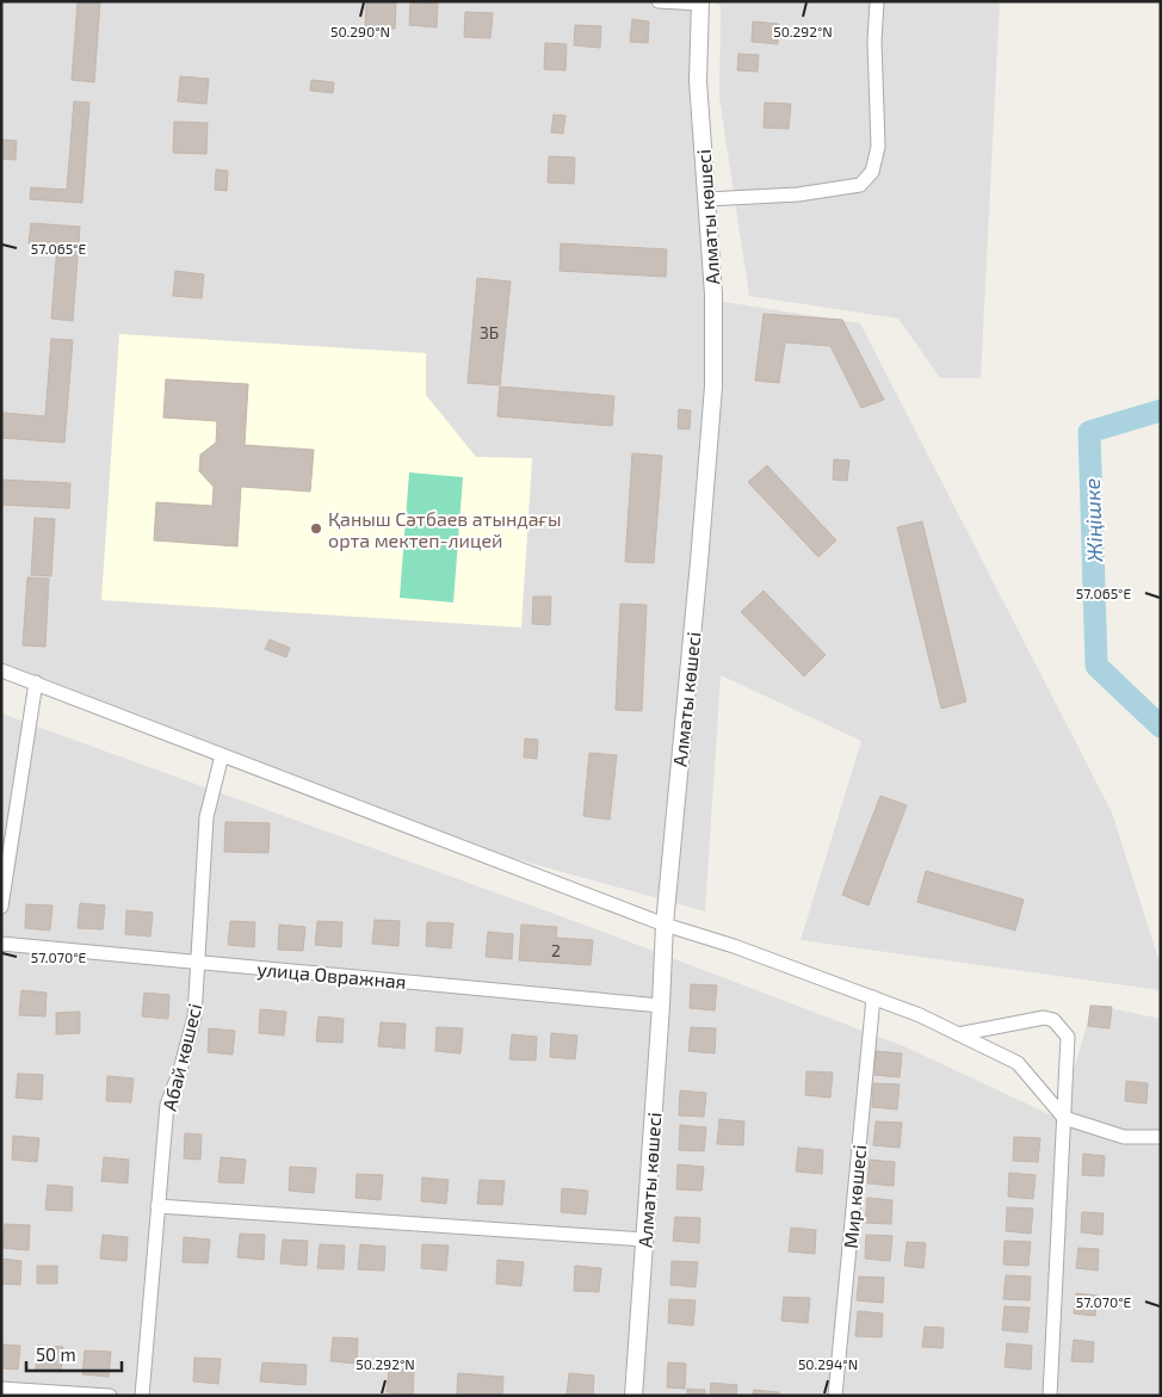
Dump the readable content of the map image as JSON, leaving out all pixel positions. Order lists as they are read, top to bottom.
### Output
{
  "streets": {
    "street": [
      "Алматы көшесі",
      "улица Овражная",
      "Абай көшесі",
      "Мир көшесі"
    ]
  },
  "crossings": [
    ["Алматы көшесі", "улица Овражная"],
    ["улица Овражная", "Абай көшесі"]
  ],
  "water": ["Жіңішке"],
  "places": ["Қаныш Сәтбаев атындағы орта мектеп-лицей"],
  "house_numbers": ["3Б", "2"],
  "scale_bar": "50 m",
  "coordinates": [
    "50.290°N",
    "50.292°N",
    "57.065°E",
    "57.070°E",
    "50.294°N"
  ]
}
